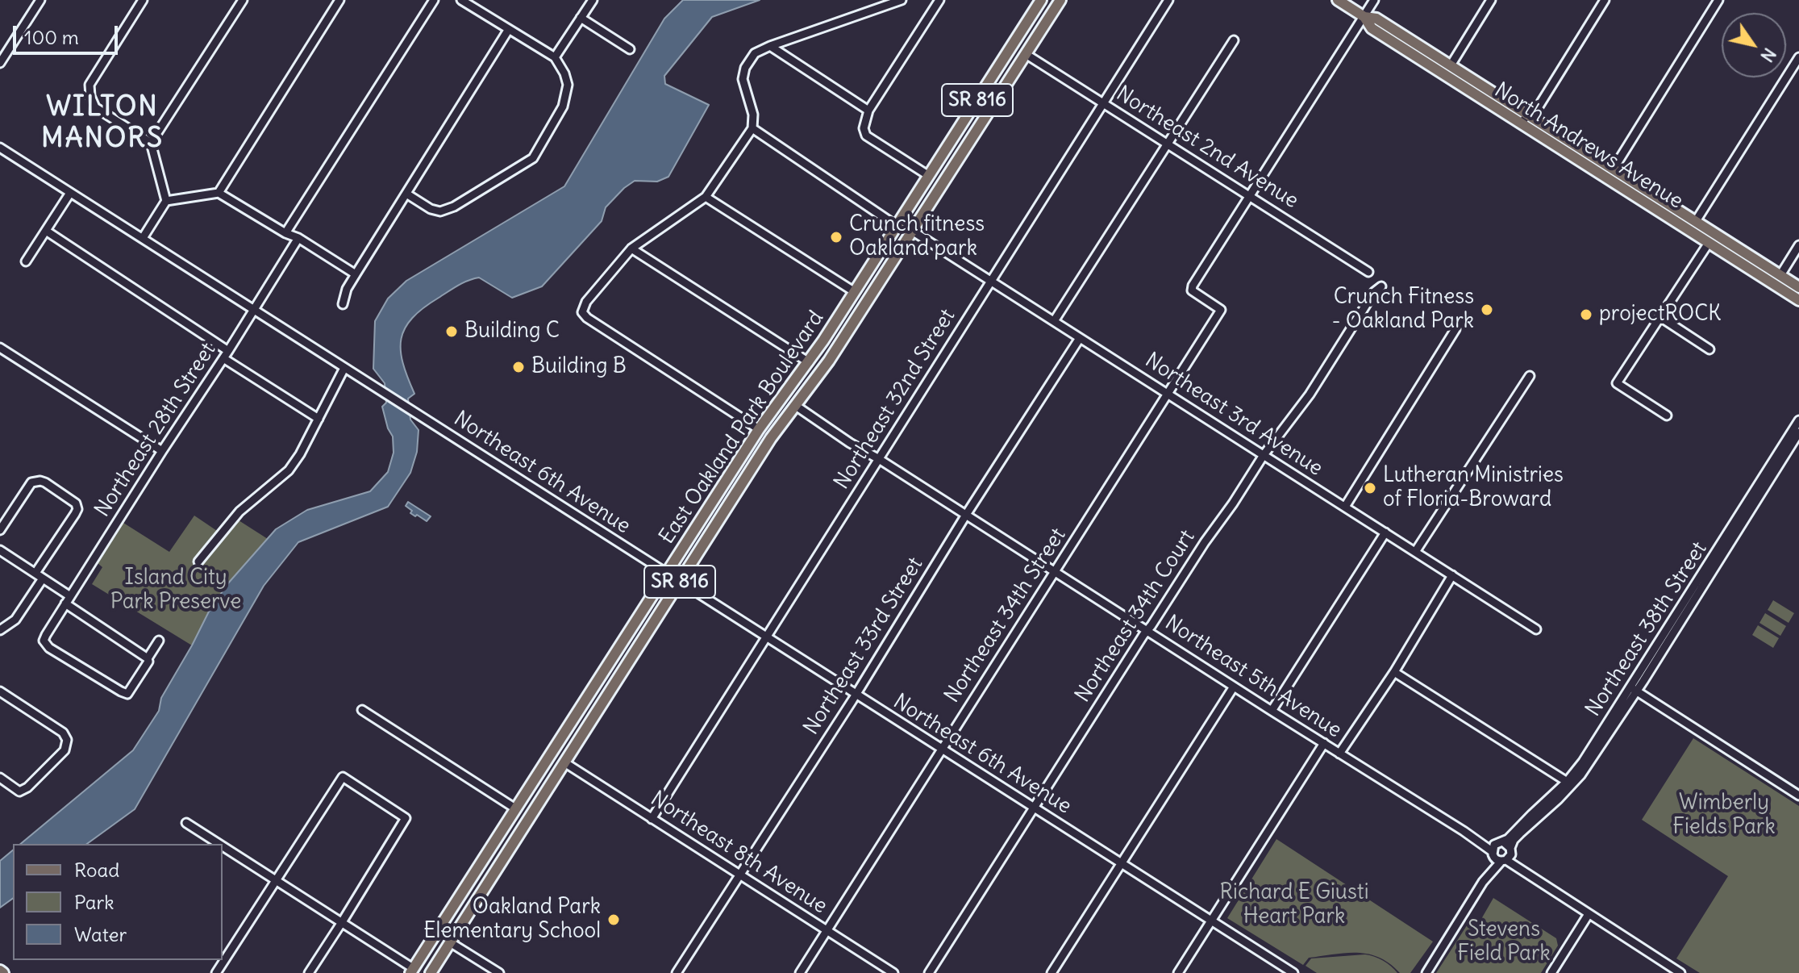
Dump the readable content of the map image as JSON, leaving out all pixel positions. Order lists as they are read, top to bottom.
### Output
{
  "streets": {
    "main road": ["SR 816", "North Andrews Avenue", "East Oakland Park Boulevard"],
    "street": [
      "Northeast 2nd Avenue",
      "Northeast 32nd Street",
      "Northeast 3rd Avenue",
      "Northeast 28th Street",
      "Northeast 6th Avenue",
      "Northeast 34th Street",
      "Northeast 34th Court",
      "Northeast 38th Street",
      "Northeast 33rd Street",
      "Northeast 5th Avenue",
      "Northeast 8th Avenue"
    ]
  },
  "crossings": [
    ["Northeast 2nd Avenue", "Northeast 32nd Street"],
    ["Northeast 2nd Avenue", "East Oakland Park Boulevard"],
    ["Northeast 2nd Avenue", "Northeast 34th Street"],
    ["Northeast 32nd Street", "Northeast 3rd Avenue"],
    ["Northeast 32nd Street", "Northeast 6th Avenue"],
    ["Northeast 32nd Street", "Northeast 5th Avenue"],
    ["Northeast 32nd Street", "Northeast 8th Avenue"],
    ["Northeast 3rd Avenue", "East Oakland Park Boulevard"],
    ["Northeast 3rd Avenue", "Northeast 34th Street"],
    ["Northeast 3rd Avenue", "Northeast 34th Court"],
    ["Northeast 3rd Avenue", "Northeast 33rd Street"],
    ["East Oakland Park Boulevard", "Northeast 6th Avenue"],
    ["East Oakland Park Boulevard", "Northeast 5th Avenue"],
    ["East Oakland Park Boulevard", "Northeast 8th Avenue"],
    ["Northeast 28th Street", "Northeast 6th Avenue"],
    ["Northeast 6th Avenue", "Northeast 34th Street"],
    ["Northeast 6th Avenue", "Northeast 34th Court"],
    ["Northeast 6th Avenue", "Northeast 33rd Street"],
    ["Northeast 34th Street", "Northeast 5th Avenue"],
    ["Northeast 34th Street", "Northeast 8th Avenue"],
    ["Northeast 34th Court", "Northeast 5th Avenue"],
    ["Northeast 38th Street", "Northeast 5th Avenue"],
    ["Northeast 33rd Street", "Northeast 5th Avenue"],
    ["Northeast 33rd Street", "Northeast 8th Avenue"]
  ],
  "districts": ["WILTON MANORS"],
  "parks": [
    "Island City Park Preserve",
    "Wimberly Fields Park",
    "Richard E Giusti Heart Park",
    "Stevens Field Park"
  ],
  "places": [
    "Crunch fitness Oakland park",
    "Crunch Fitness - Oakland Park",
    "projectROCK",
    "Building C",
    "Building B",
    "Lutheran Ministries of Floria-Broward",
    "Oakland Park Elementary School"
  ],
  "legend": ["Road", "Park", "Water"],
  "scale_bar": "100 m",
  "north": "bottom right"
}
